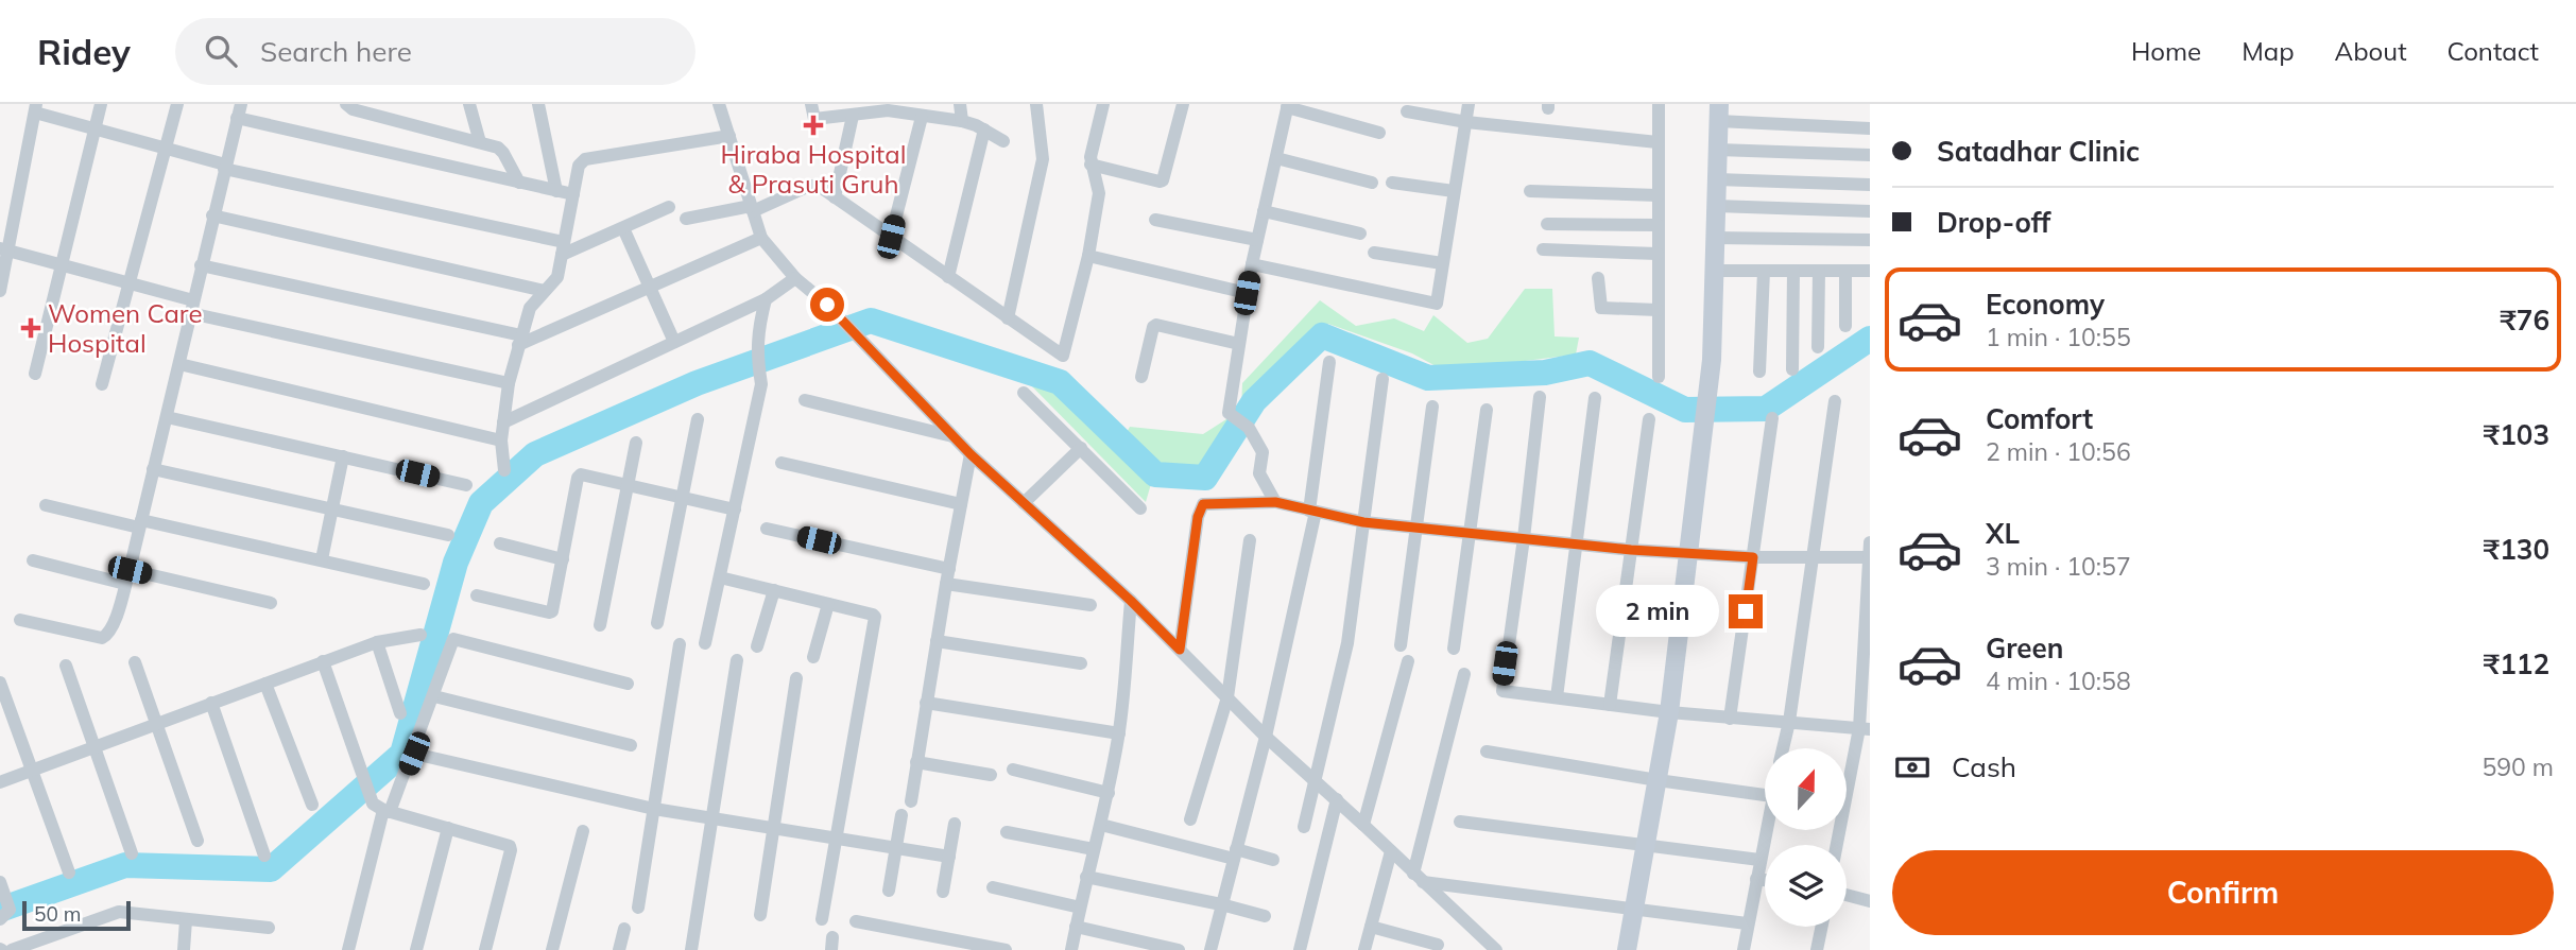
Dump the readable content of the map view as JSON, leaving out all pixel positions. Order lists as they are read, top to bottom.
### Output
{
  "places": {
    "health": ["Hiraba Hospital & Prasuti Gruh", "Women Care Hospital"]
  },
  "scale_bar": "50 m",
  "north": "top",
  "page": {
    "header": "Ridey",
    "search": "Search here",
    "nav": [
      "Home",
      "Map",
      "About",
      "Contact"
    ],
    "banner": ["Satadhar Clinic", "Drop-off"],
    "list": [
      {
        "name": "Economy",
        "note": "1 min · 10:55",
        "value": "₹76"
      },
      {
        "name": "Comfort",
        "note": "2 min · 10:56",
        "value": "₹103"
      },
      {
        "name": "XL",
        "note": "3 min · 10:57",
        "value": "₹130"
      },
      {
        "name": "Green",
        "note": "4 min · 10:58",
        "value": "₹112"
      }
    ],
    "bubble": "2 min",
    "pay": ["Cash", "590 m"],
    "buttons": "Confirm",
    "scale": "50 m"
  }
}
